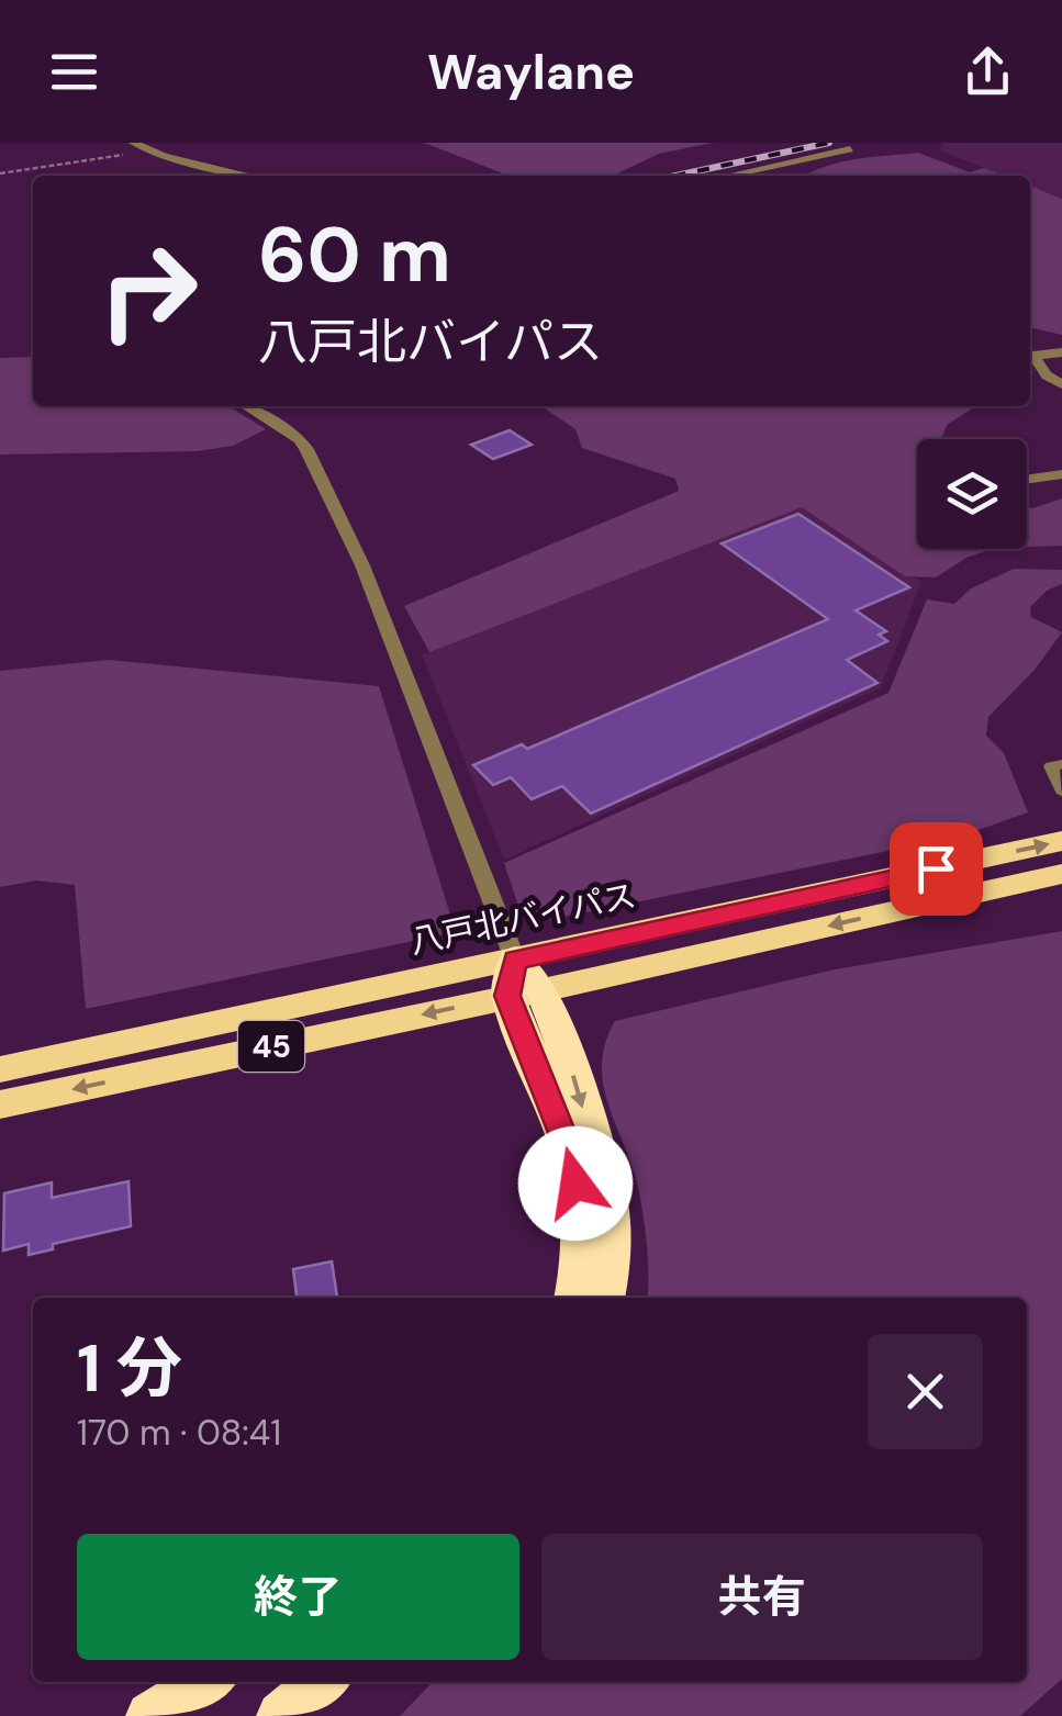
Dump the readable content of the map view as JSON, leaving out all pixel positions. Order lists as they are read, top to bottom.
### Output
{
  "streets": {
    "highway": ["八戸北バイパス", "45"]
  },
  "page": {
    "header": "Waylane",
    "turn": ["60 m", "八戸北バイパス"],
    "heading": ["1 分", "170 m · 08:41"],
    "buttons": ["終了", "共有"]
  }
}
